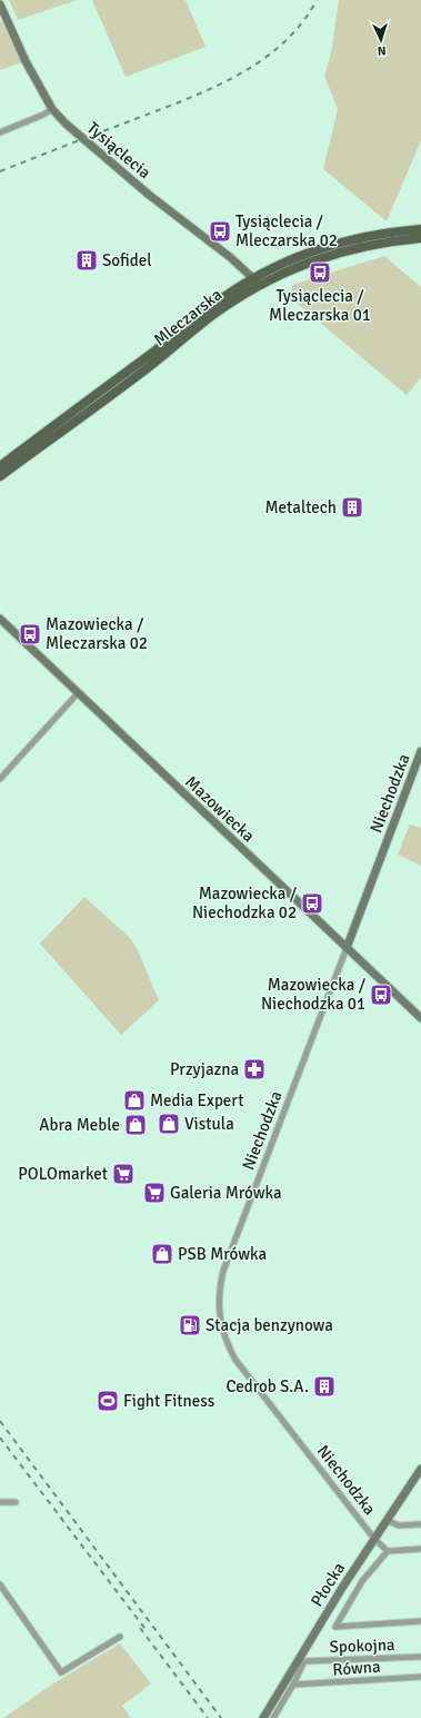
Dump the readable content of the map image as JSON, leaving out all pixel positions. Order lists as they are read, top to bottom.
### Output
{
  "streets": {
    "main road": ["Mleczarska"],
    "street": [
      "Tysiąclecia",
      "Niechodzka",
      "Mazowiecka",
      "Płocka",
      "Spokojna",
      "Równa"
    ]
  },
  "crossings": [
    ["Tysiąclecia", "Mleczarska"],
    ["Niechodzka", "Mazowiecka"],
    ["Niechodzka", "Płocka"],
    ["Spokojna", "Równa"]
  ],
  "places": {
    "bus stop": [
      "Tysiąclecia / Mleczarska 02",
      "Tysiąclecia / Mleczarska 01",
      "Mazowiecka / Mleczarska 02",
      "Mazowiecka / Niechodzka 02",
      "Mazowiecka / Niechodzka 01"
    ],
    "building": ["Sofidel", "Metaltech", "Cedrob S.A."],
    "pharmacy": ["Przyjazna"],
    "shop": [
      "Media Expert",
      "Vistula",
      "Abra Meble",
      "PSB Mrówka"
    ],
    "supermarket": ["POLOmarket", "Galeria Mrówka"],
    "fuel station": ["Stacja benzynowa"],
    "sports": ["Fight Fitness"]
  },
  "north": "bottom"
}
